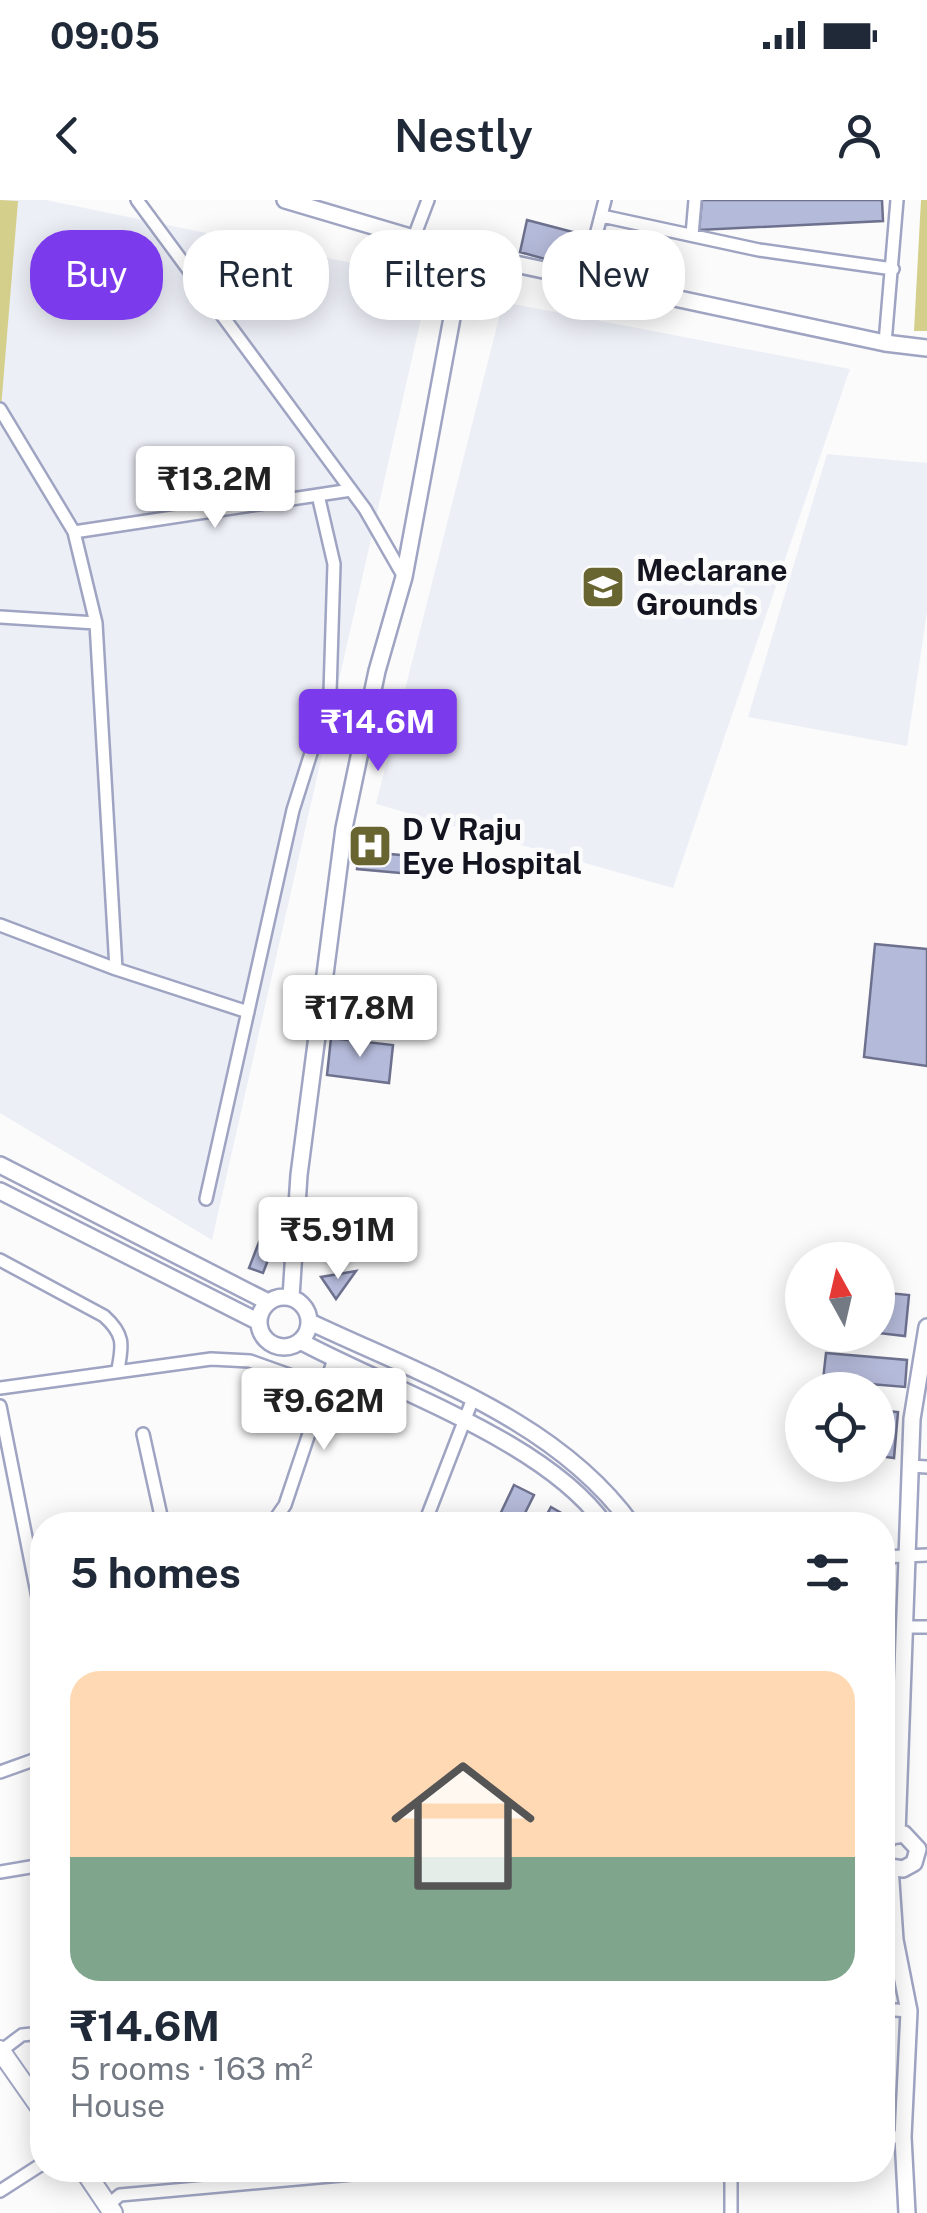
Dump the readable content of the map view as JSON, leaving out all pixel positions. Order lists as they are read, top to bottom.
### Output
{
  "places": {
    "school or university": ["Meclarane Grounds"],
    "hospital": ["D V Raju Eye Hospital"]
  },
  "north": "top",
  "page": {
    "status": "09:05",
    "header": "Nestly",
    "chip": [
      "Buy",
      "Rent",
      "Filters",
      "New"
    ],
    "price": [
      "₹13.2M",
      "₹14.6M",
      "₹17.8M",
      "₹5.91M",
      "₹9.62M"
    ],
    "heading": "5 homes",
    "list": [
      {
        "name": "₹14.6M",
        "note": "5 rooms · 163 m² · House"
      }
    ]
  }
}
